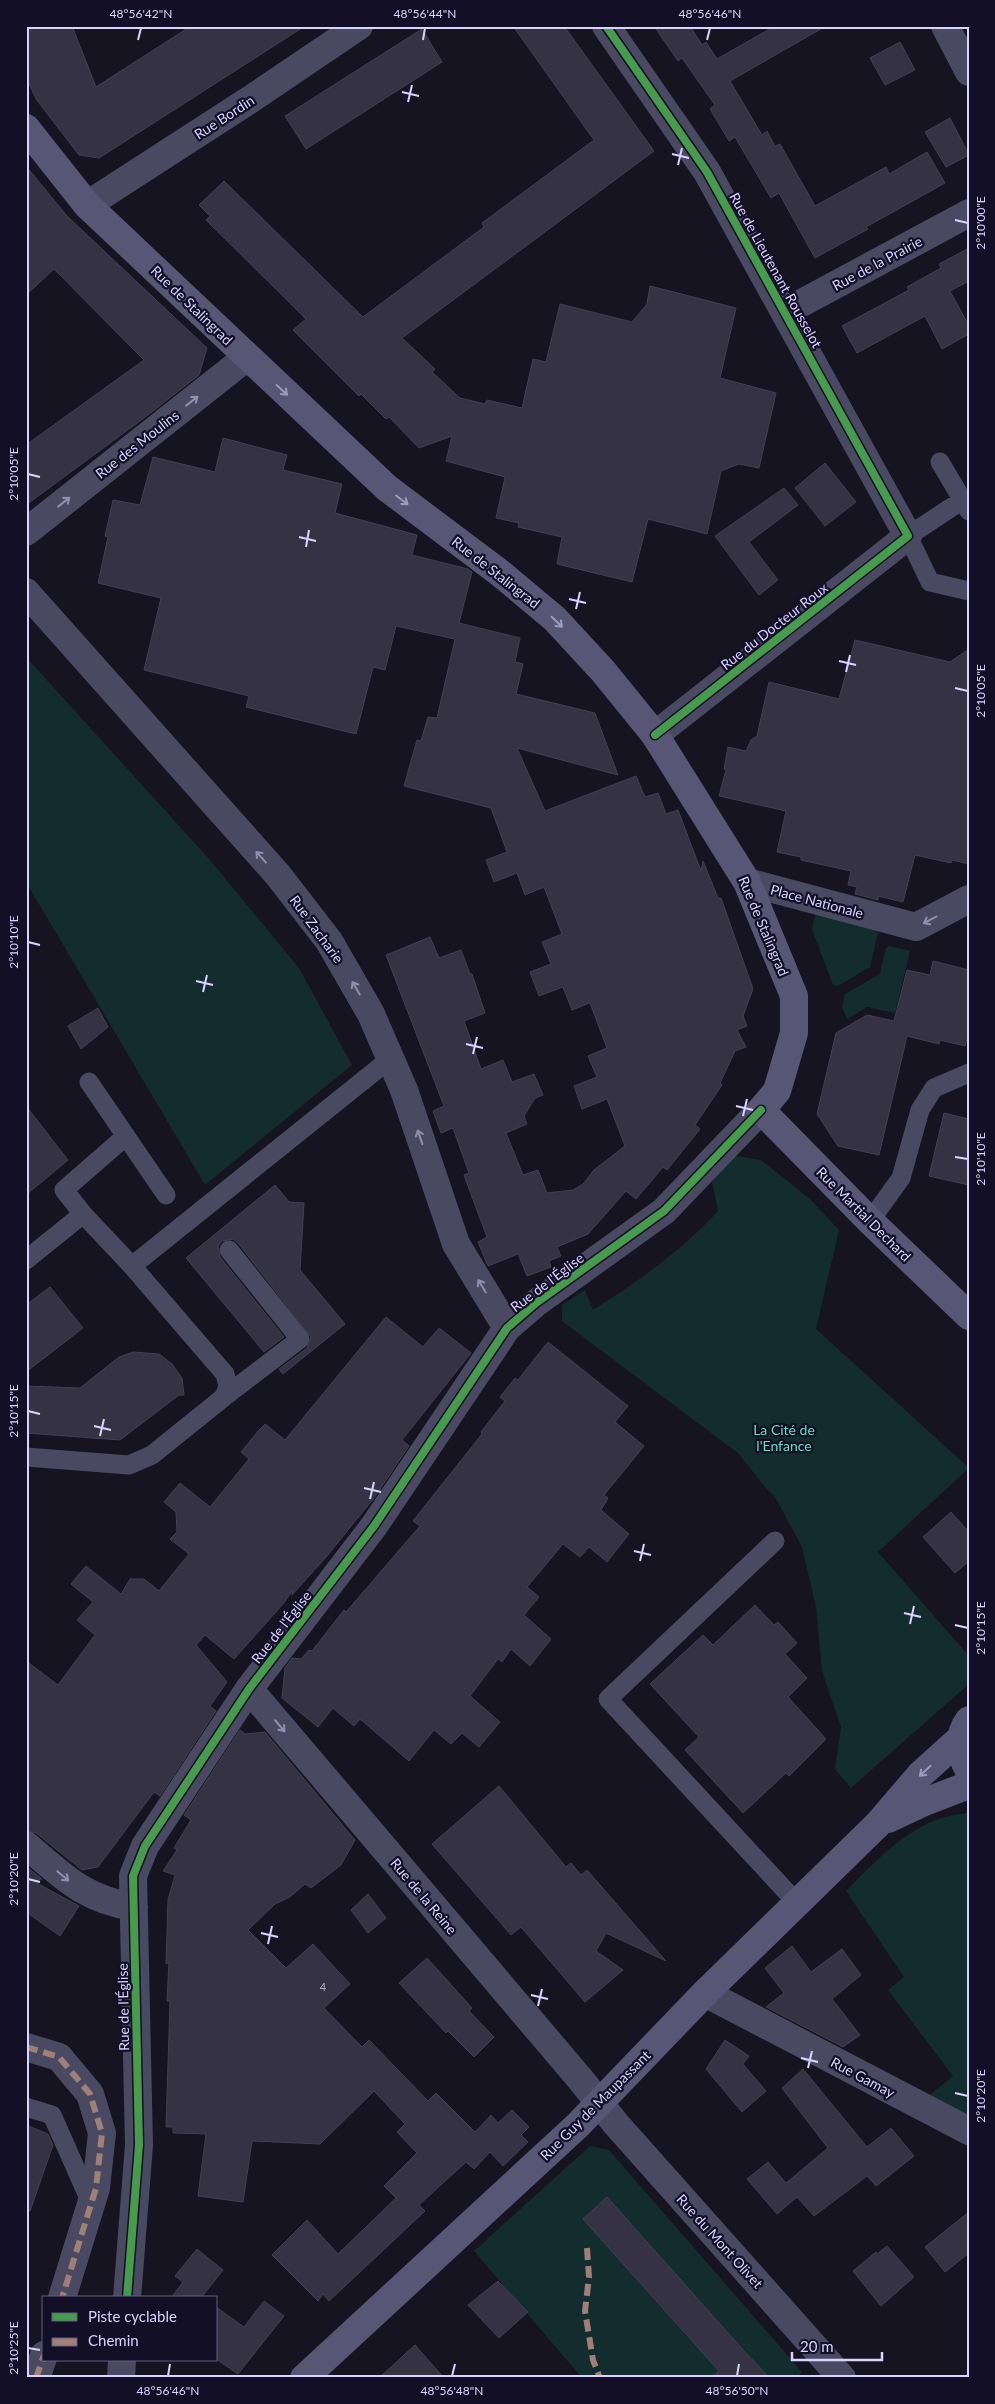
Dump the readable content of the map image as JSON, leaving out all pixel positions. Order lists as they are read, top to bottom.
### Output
{
  "streets": {
    "main road": ["Rue de Stalingrad", "Rue Martial Dechard", "Rue Guy de Maupassant"],
    "street": [
      "Rue Bordin",
      "Rue de la Prairie",
      "Rue de Lieutenant Rousselot",
      "Rue des Moulins",
      "Rue du Docteur Roux",
      "Place Nationale",
      "Rue Zacharie",
      "Rue de l'Église",
      "Rue de la Reine",
      "Rue Gamay",
      "Rue du Mont Olivet"
    ]
  },
  "crossings": [
    ["Rue Bordin", "Rue de Stalingrad"],
    ["Rue de la Prairie", "Rue de Lieutenant Rousselot"],
    ["Rue de Lieutenant Rousselot", "Rue du Docteur Roux"],
    ["Rue de Stalingrad", "Rue des Moulins"],
    ["Rue de Stalingrad", "Rue du Docteur Roux"],
    ["Rue de Stalingrad", "Place Nationale"],
    ["Rue de Stalingrad", "Rue Martial Dechard"],
    ["Rue de Stalingrad", "Rue de l'Église"],
    ["Rue Zacharie", "Rue de l'Église"],
    ["Rue Martial Dechard", "Rue de l'Église"],
    ["Rue de l'Église", "Rue de la Reine"],
    ["Rue de la Reine", "Rue Guy de Maupassant"],
    ["Rue de la Reine", "Rue du Mont Olivet"],
    ["Rue Gamay", "Rue Guy de Maupassant"],
    ["Rue Guy de Maupassant", "Rue du Mont Olivet"]
  ],
  "one_way": [
    "Rue de Stalingrad",
    "Rue des Moulins",
    "Place Nationale",
    "Rue Zacharie",
    "Rue de la Reine"
  ],
  "parks": ["La Cité de l'Enfance"],
  "house_numbers": ["4"],
  "legend": ["Piste cyclable", "Chemin"],
  "scale_bar": "20 m",
  "coordinates": [
    "48°56'42\"N",
    "48°56'44\"N",
    "48°56'46\"N",
    "2°10'00\"E",
    "2°10'05\"E",
    "2°10'10\"E",
    "2°10'15\"E",
    "2°10'20\"E",
    "2°10'25\"E",
    "48°56'48\"N",
    "48°56'50\"N"
  ]
}
